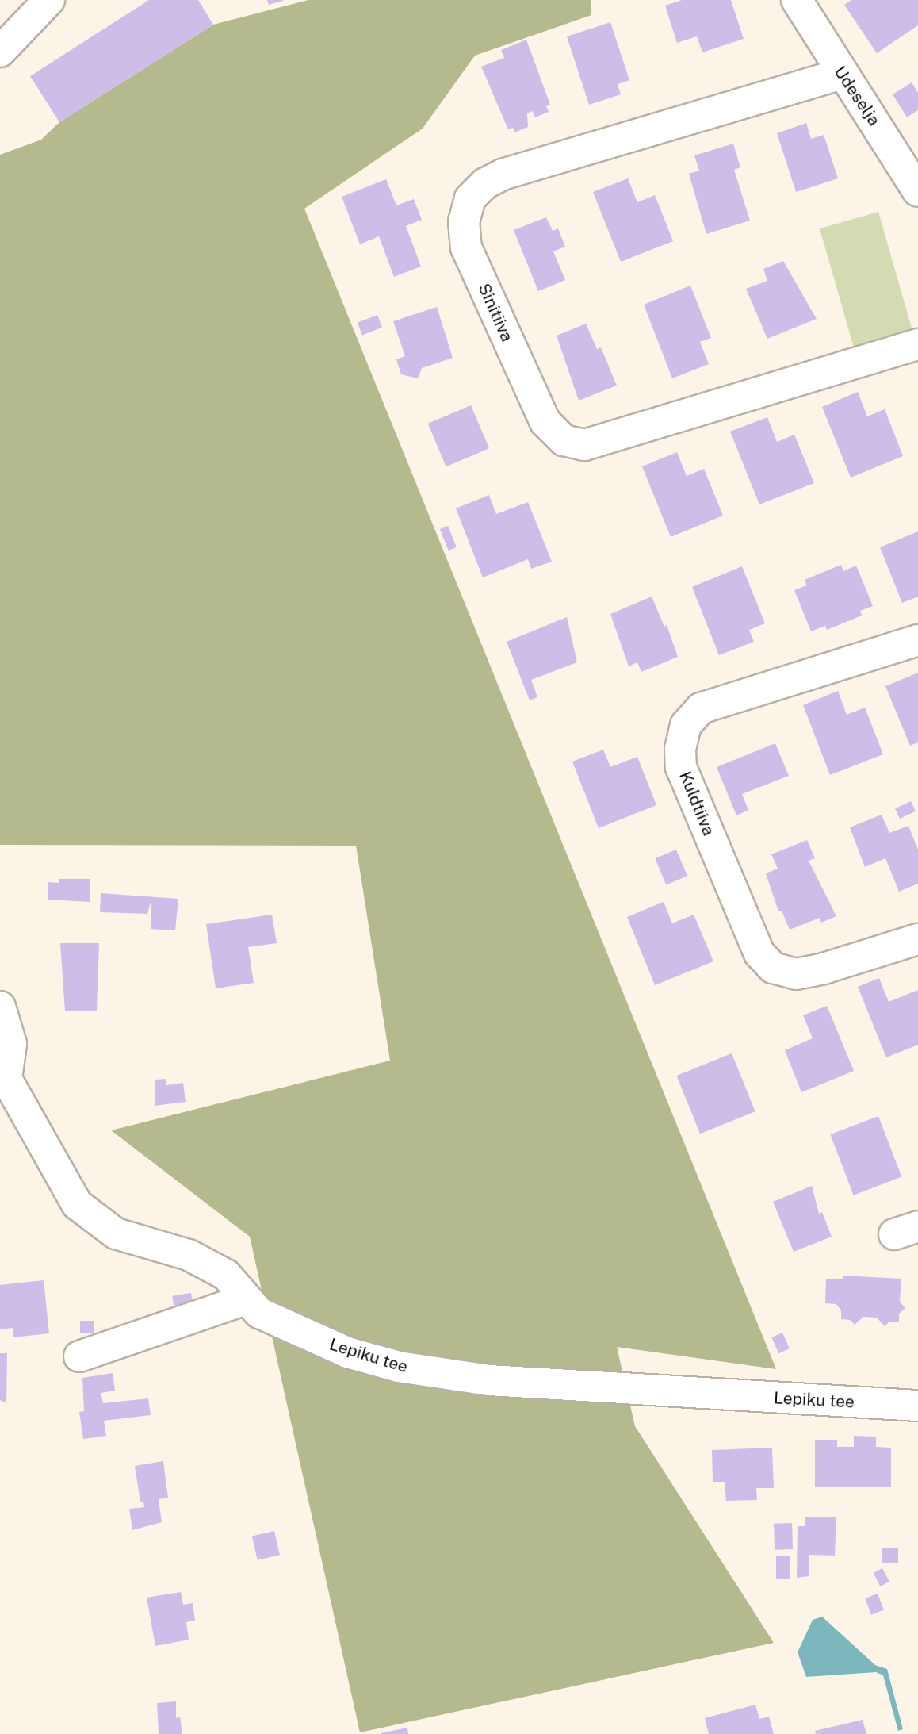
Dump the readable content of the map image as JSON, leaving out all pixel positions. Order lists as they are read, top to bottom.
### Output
{
  "streets": {
    "street": [
      "Udeselja",
      "Sinitiiva",
      "Kuldtiiva",
      "Lepiku tee"
    ]
  },
  "crossings": [
    ["Udeselja", "Sinitiiva"]
  ]
}
